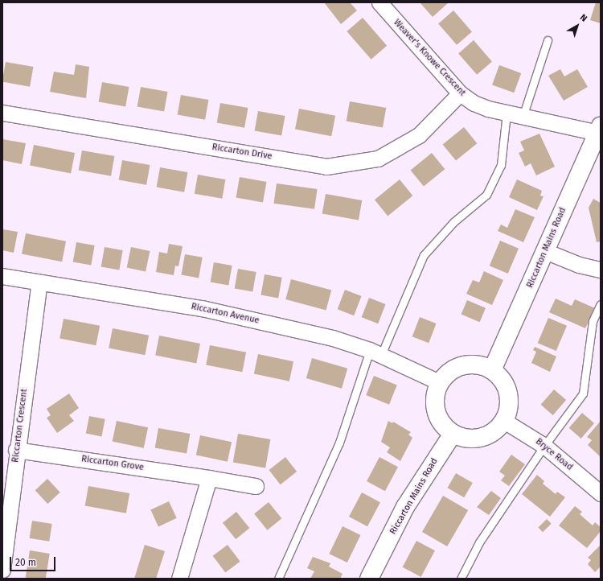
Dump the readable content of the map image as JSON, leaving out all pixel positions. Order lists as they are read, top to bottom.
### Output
{
  "streets": {
    "street": [
      "Weaver's Knowe Crescent",
      "Riccarton Drive",
      "Riccarton Mains Road",
      "Riccarton Avenue",
      "Riccarton Crescent",
      "Bryce Road",
      "Riccarton Grove"
    ]
  },
  "crossings": [
    ["Weaver's Knowe Crescent", "Riccarton Drive"],
    ["Weaver's Knowe Crescent", "Riccarton Mains Road"],
    ["Riccarton Mains Road", "Riccarton Avenue"],
    ["Riccarton Mains Road", "Bryce Road"],
    ["Riccarton Avenue", "Riccarton Crescent"],
    ["Riccarton Avenue", "Bryce Road"],
    ["Riccarton Crescent", "Riccarton Grove"]
  ],
  "scale_bar": "20 m",
  "north": "top right"
}
